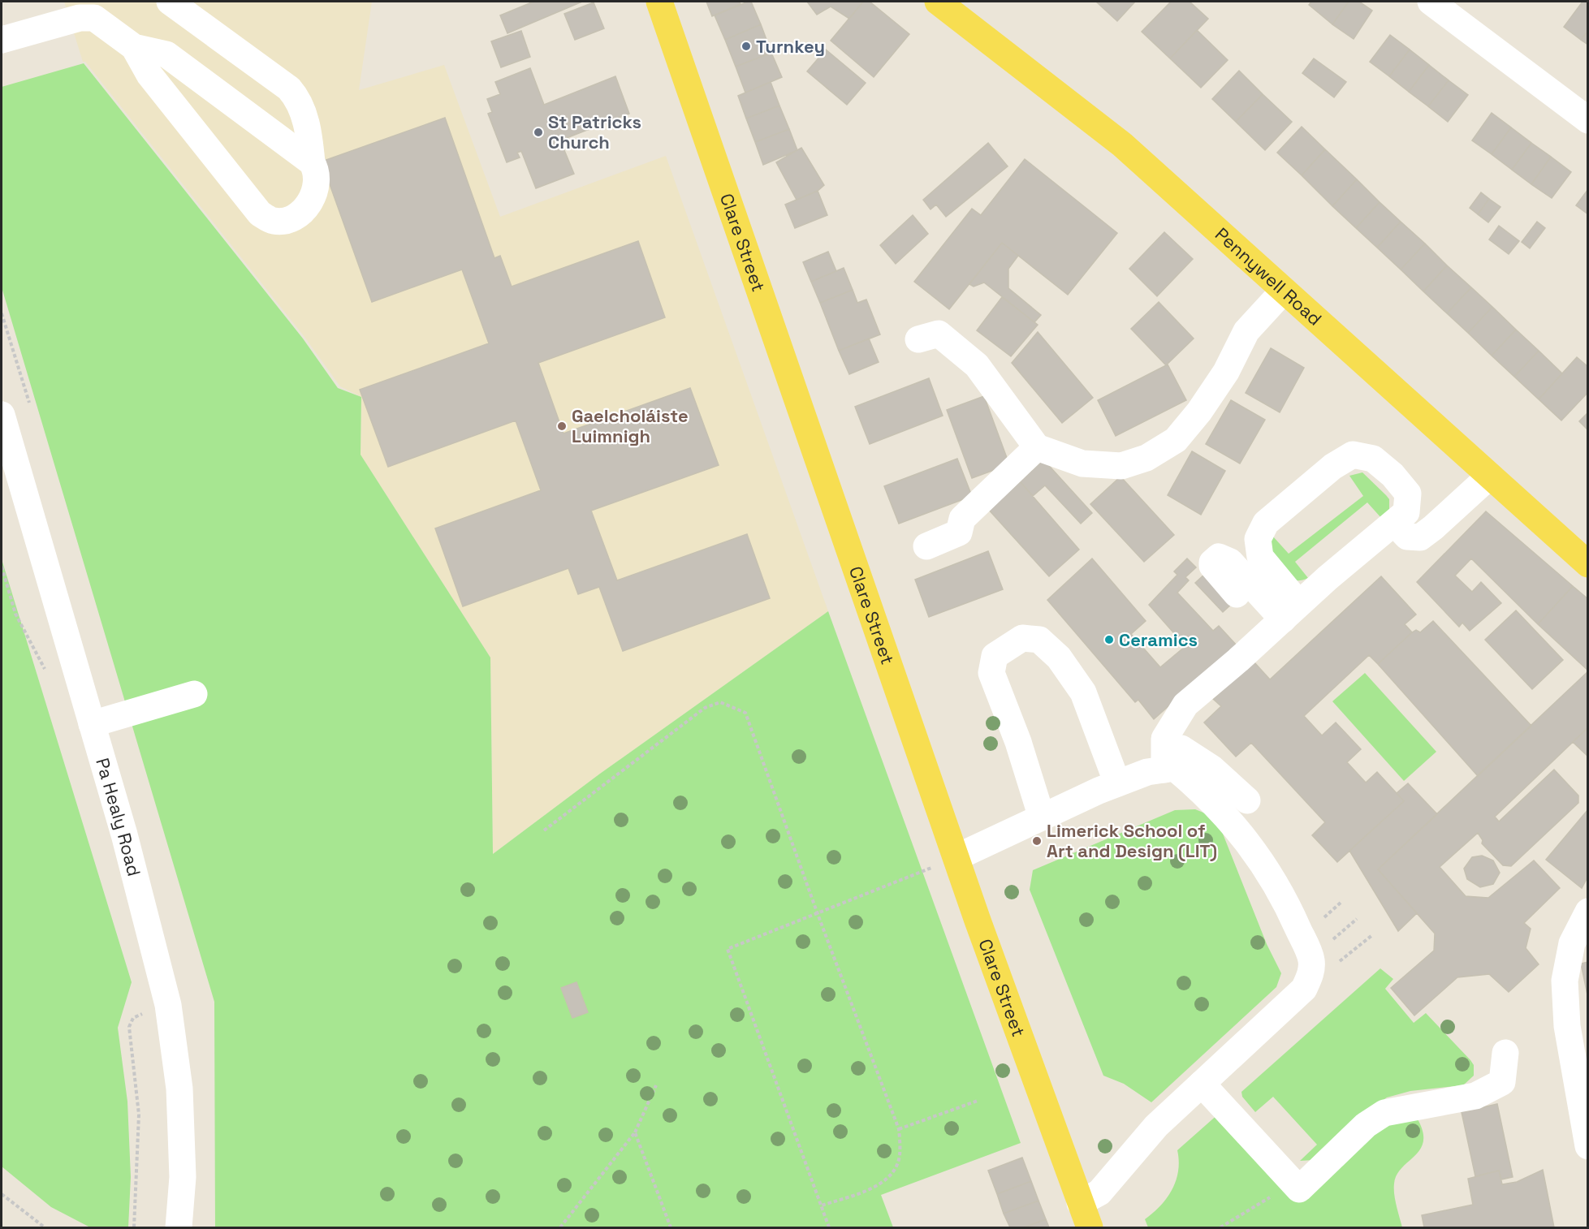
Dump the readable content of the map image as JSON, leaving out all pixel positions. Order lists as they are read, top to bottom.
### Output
{
  "streets": {
    "main road": ["Clare Street", "Pennywell Road"],
    "street": ["Pa Healy Road"]
  },
  "places": [
    "Turnkey",
    "St Patricks Church",
    "Gaelcholáiste Luimnigh",
    "Ceramics",
    "Limerick School of Art and Design (LIT)"
  ]
}
